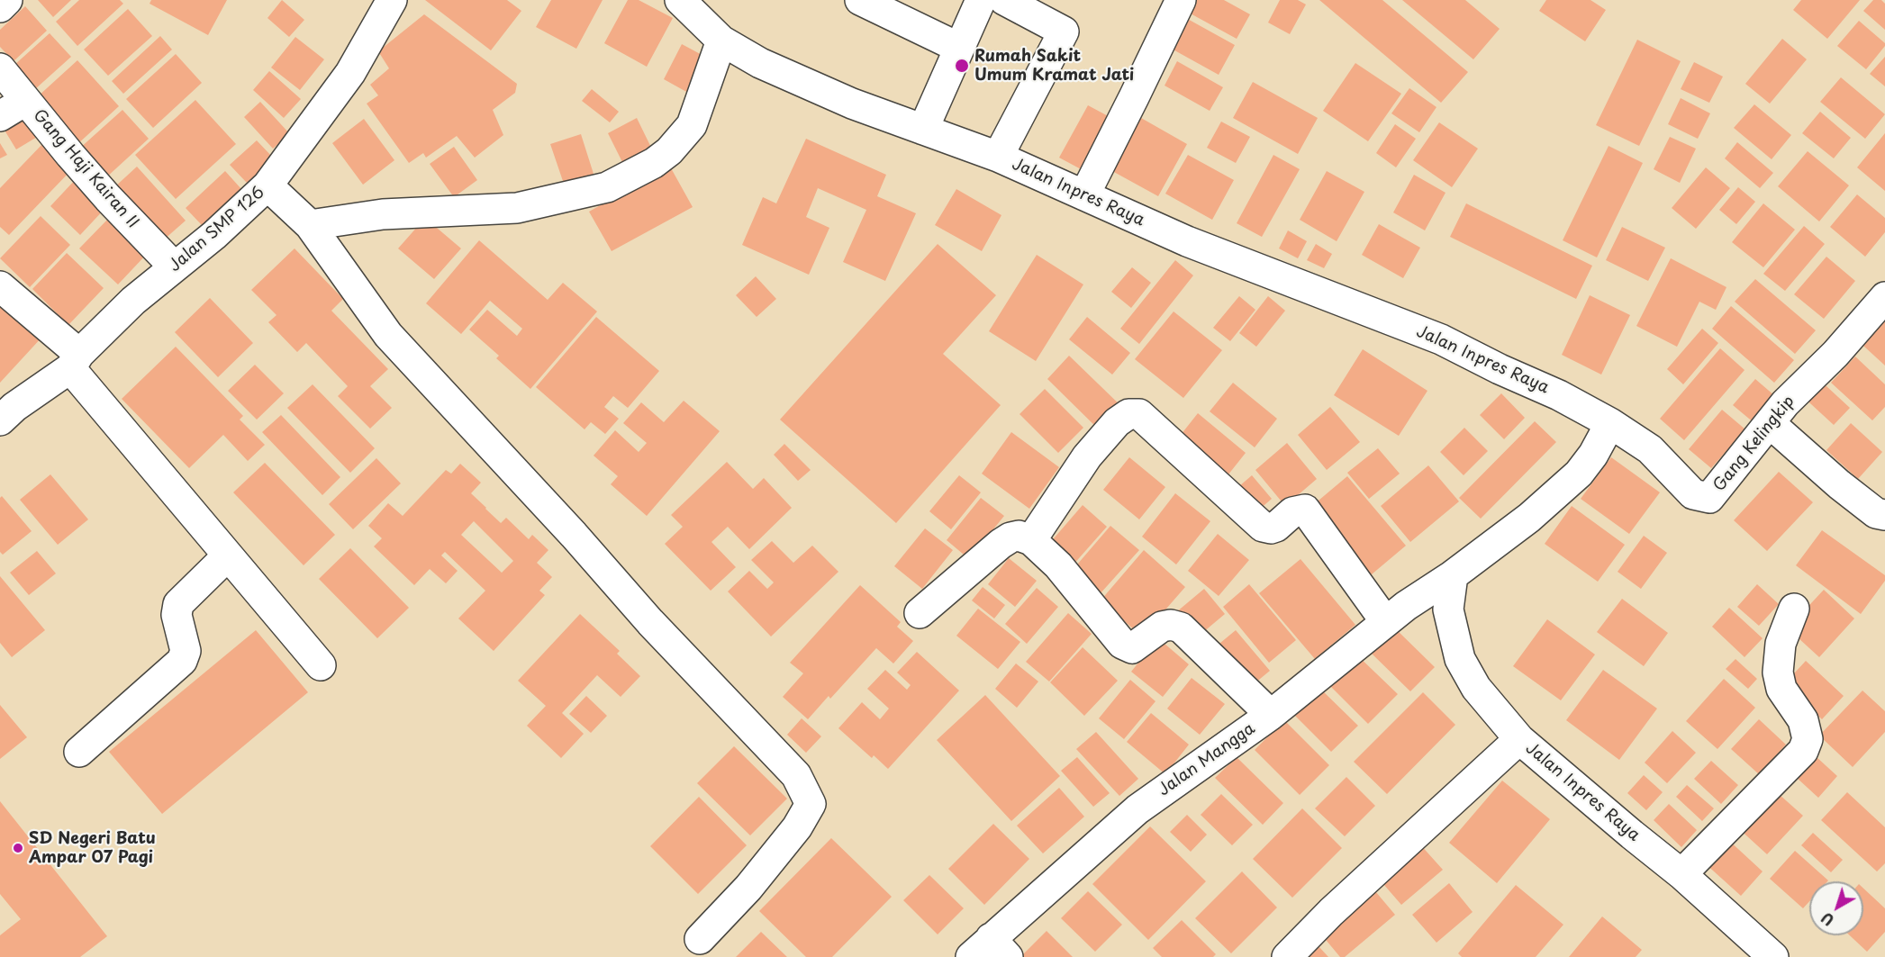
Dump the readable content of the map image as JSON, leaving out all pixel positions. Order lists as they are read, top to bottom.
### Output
{
  "streets": {
    "street": [
      "Gang Haji Kairan II",
      "Jalan Inpres Raya",
      "Jalan SMP 126",
      "Gang Kelingkip",
      "Jalan Mangga"
    ]
  },
  "crossings": [
    ["Gang Haji Kairan II", "Jalan SMP 126"],
    ["Jalan Inpres Raya", "Gang Kelingkip"],
    ["Jalan Inpres Raya", "Jalan Mangga"]
  ],
  "places": ["Rumah Sakit Umum Kramat Jati", "SD Negeri Batu Ampar 07 Pagi"],
  "north": "bottom left"
}
